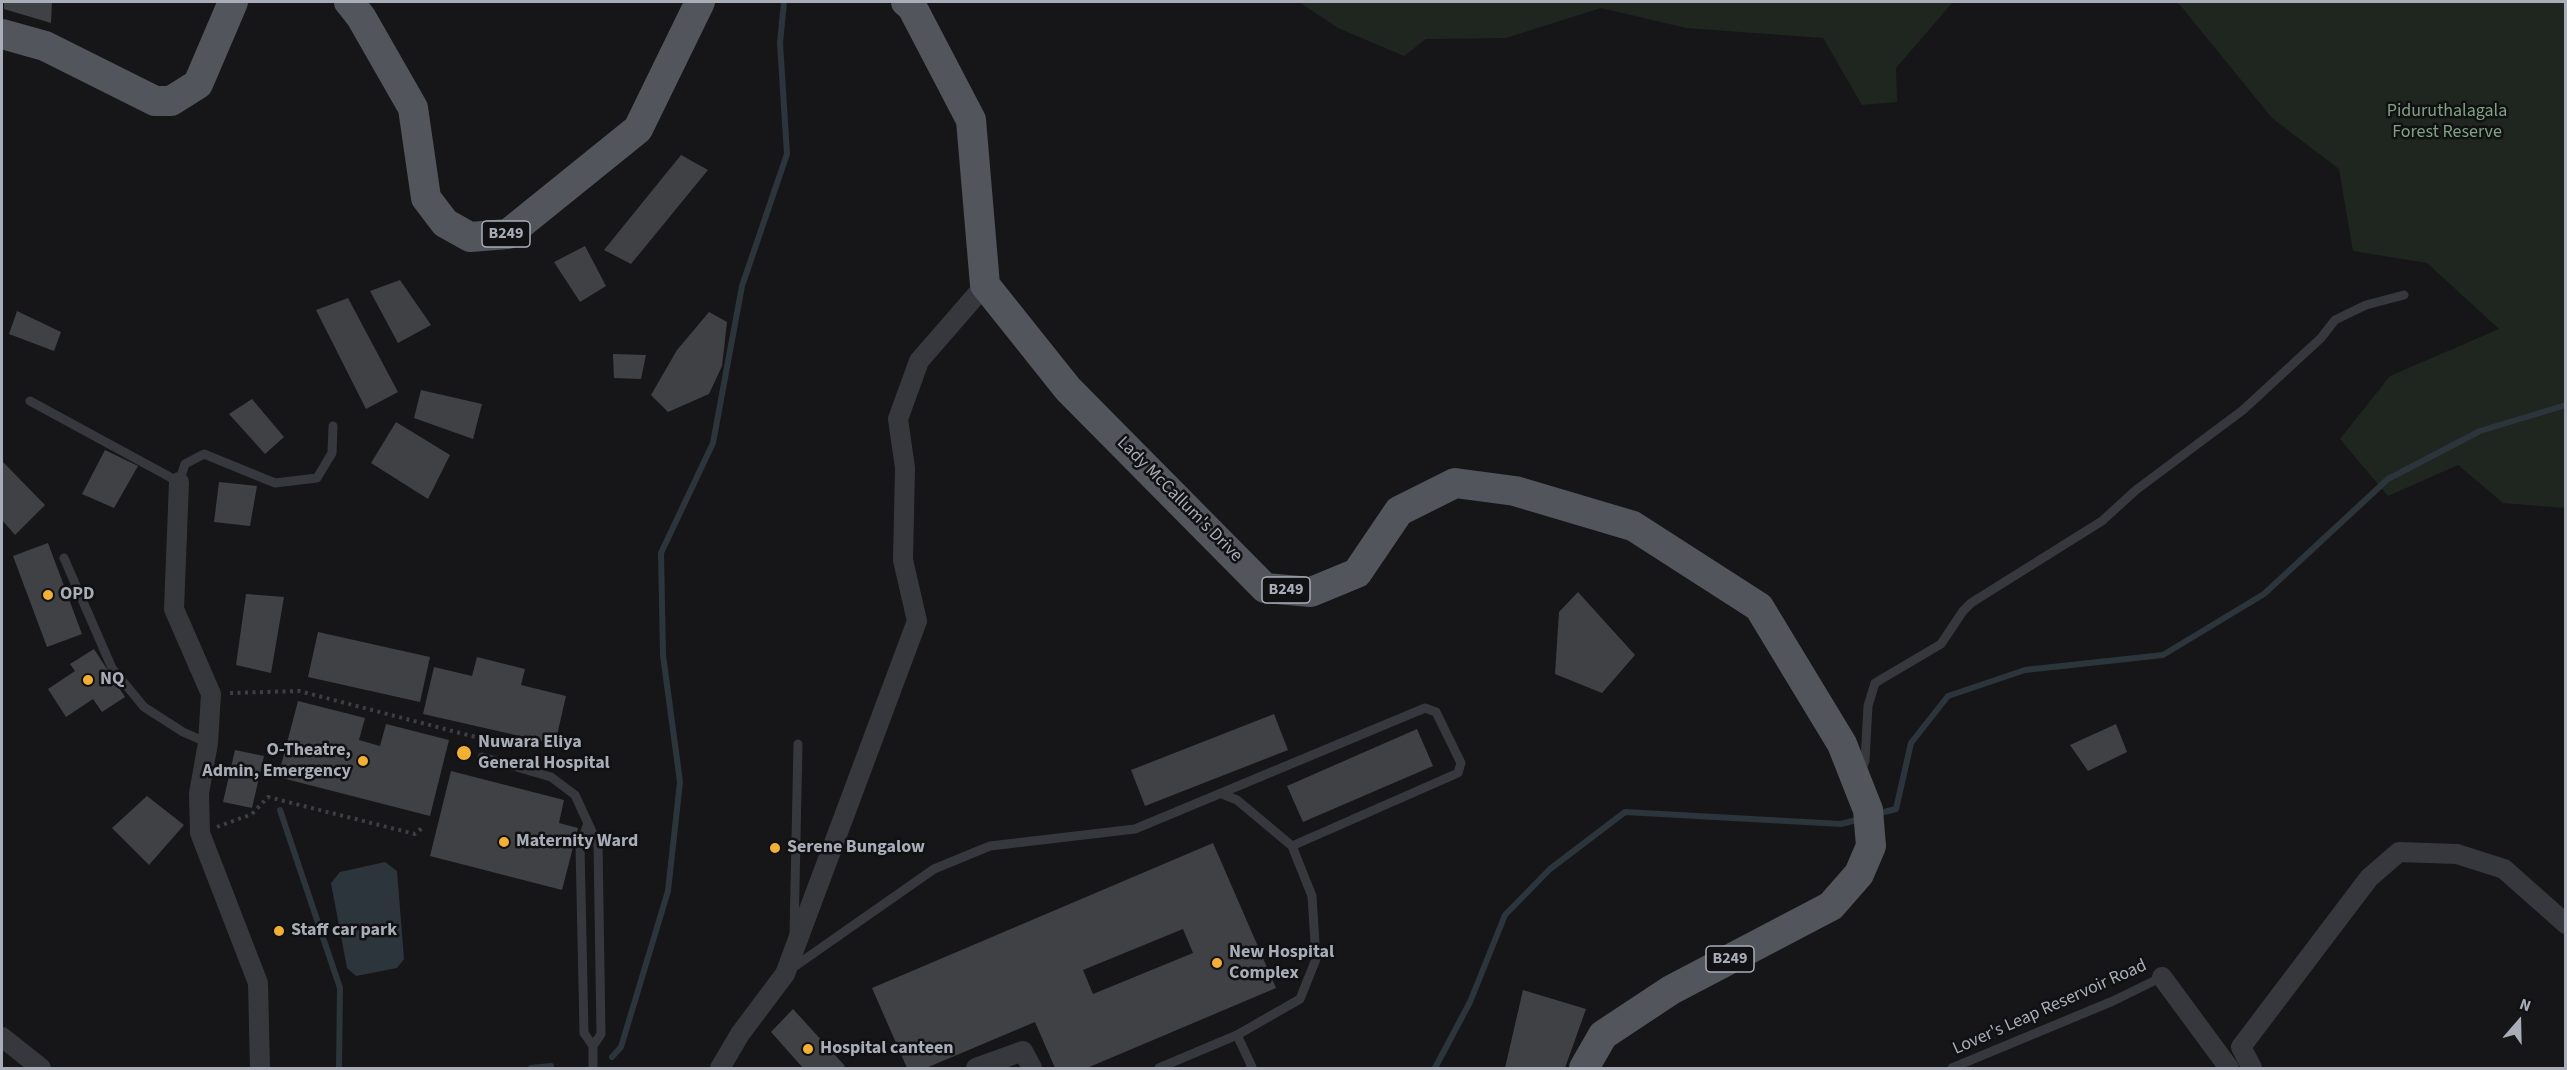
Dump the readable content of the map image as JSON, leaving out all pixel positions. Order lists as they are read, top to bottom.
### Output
{
  "streets": {
    "main road": ["B249", "Lady McCallum's Drive"],
    "lane": ["Lover's Leap Reservoir Road"]
  },
  "crossings": [
    ["B249", "Lady McCallum's Drive"]
  ],
  "parks": ["Piduruthalagala Forest Reserve"],
  "places": [
    "OPD",
    "NQ",
    "Nuwara Eliya General Hospital",
    "O-Theatre, Admin, Emergency",
    "Maternity Ward",
    "Serene Bungalow",
    "Staff car park",
    "New Hospital Complex",
    "Hospital canteen"
  ],
  "north": "top"
}
